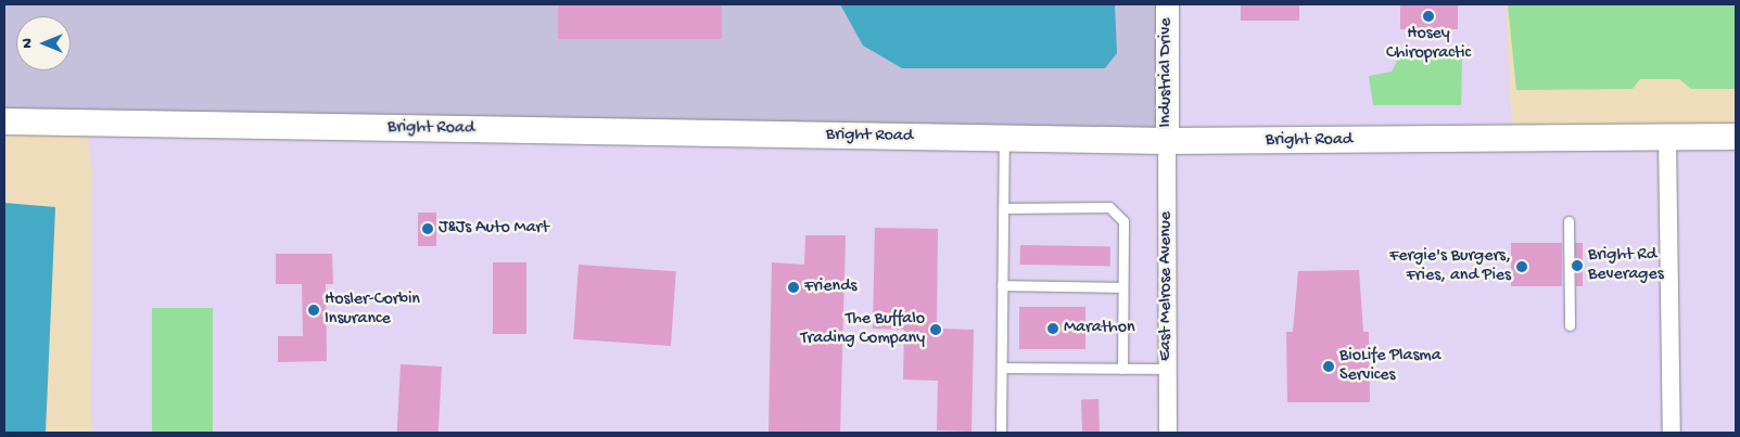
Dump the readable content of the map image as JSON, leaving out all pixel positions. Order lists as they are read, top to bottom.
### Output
{
  "streets": {
    "main road": ["Bright Road"],
    "street": ["Industrial Drive", "East Melrose Avenue"]
  },
  "crossings": [
    ["Industrial Drive", "Bright Road"],
    ["Industrial Drive", "East Melrose Avenue"],
    ["Bright Road", "East Melrose Avenue"]
  ],
  "places": [
    "Hosey Chiropractic",
    "J&Js Auto Mart",
    "Bright Rd Beverages",
    "Fergie's Burgers, Fries, and Pies",
    "Friends",
    "Hosler-Corbin Insurance",
    "Marathon",
    "The Buffalo Trading Company",
    "BioLife Plasma Services"
  ],
  "north": "left"
}
